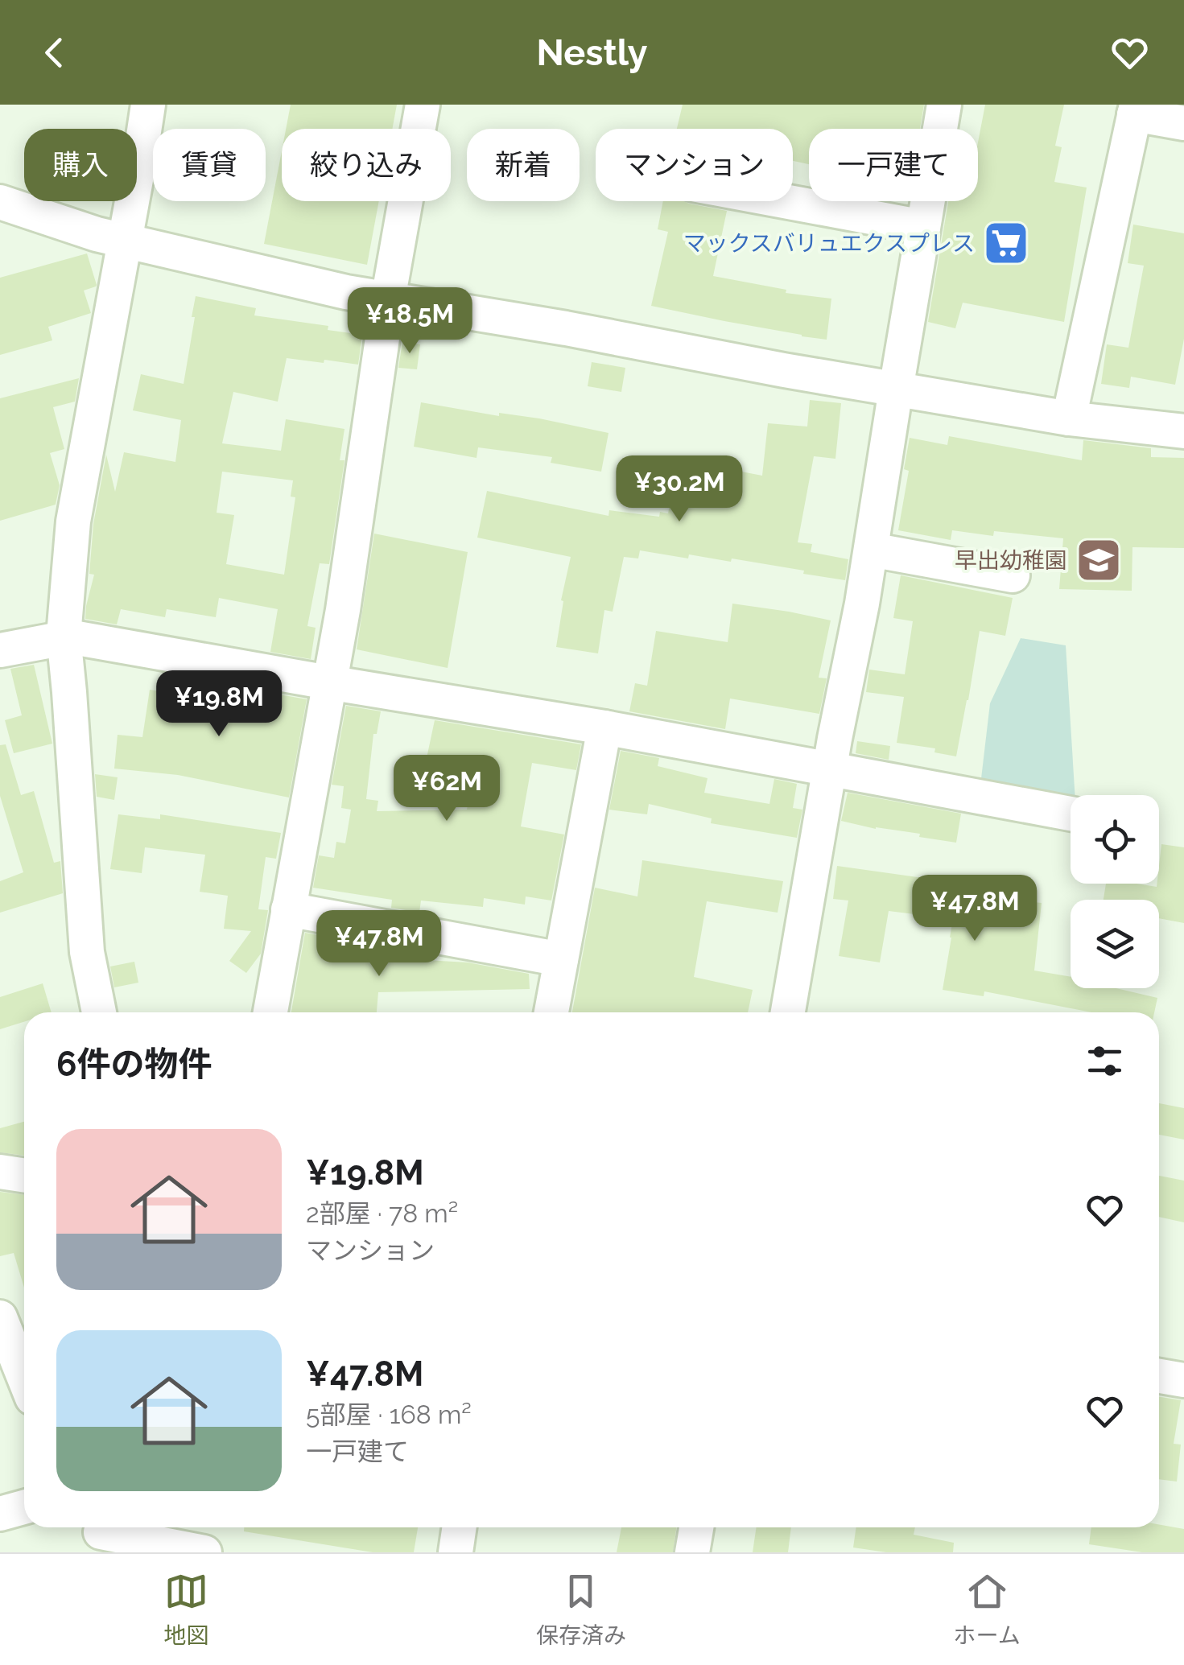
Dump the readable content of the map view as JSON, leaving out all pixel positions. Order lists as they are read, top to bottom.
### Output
{
  "places": {
    "supermarket": ["マックスバリュエクスプレス"],
    "school or university": ["早出幼稚園"]
  },
  "page": {
    "header": "Nestly",
    "chip": [
      "購入",
      "賃貸",
      "絞り込み",
      "新着",
      "マンション",
      "一戸建て"
    ],
    "price": [
      "¥18.5M",
      "¥30.2M",
      "¥19.8M",
      "¥62M",
      "¥47.8M",
      "¥47.8M"
    ],
    "heading": "6件の物件",
    "list": [
      {
        "name": "¥19.8M",
        "note": "2部屋 · 78 m² · マンション"
      },
      {
        "name": "¥47.8M",
        "note": "5部屋 · 168 m² · 一戸建て"
      }
    ],
    "tabs": ["地図", "保存済み", "ホーム"]
  }
}
